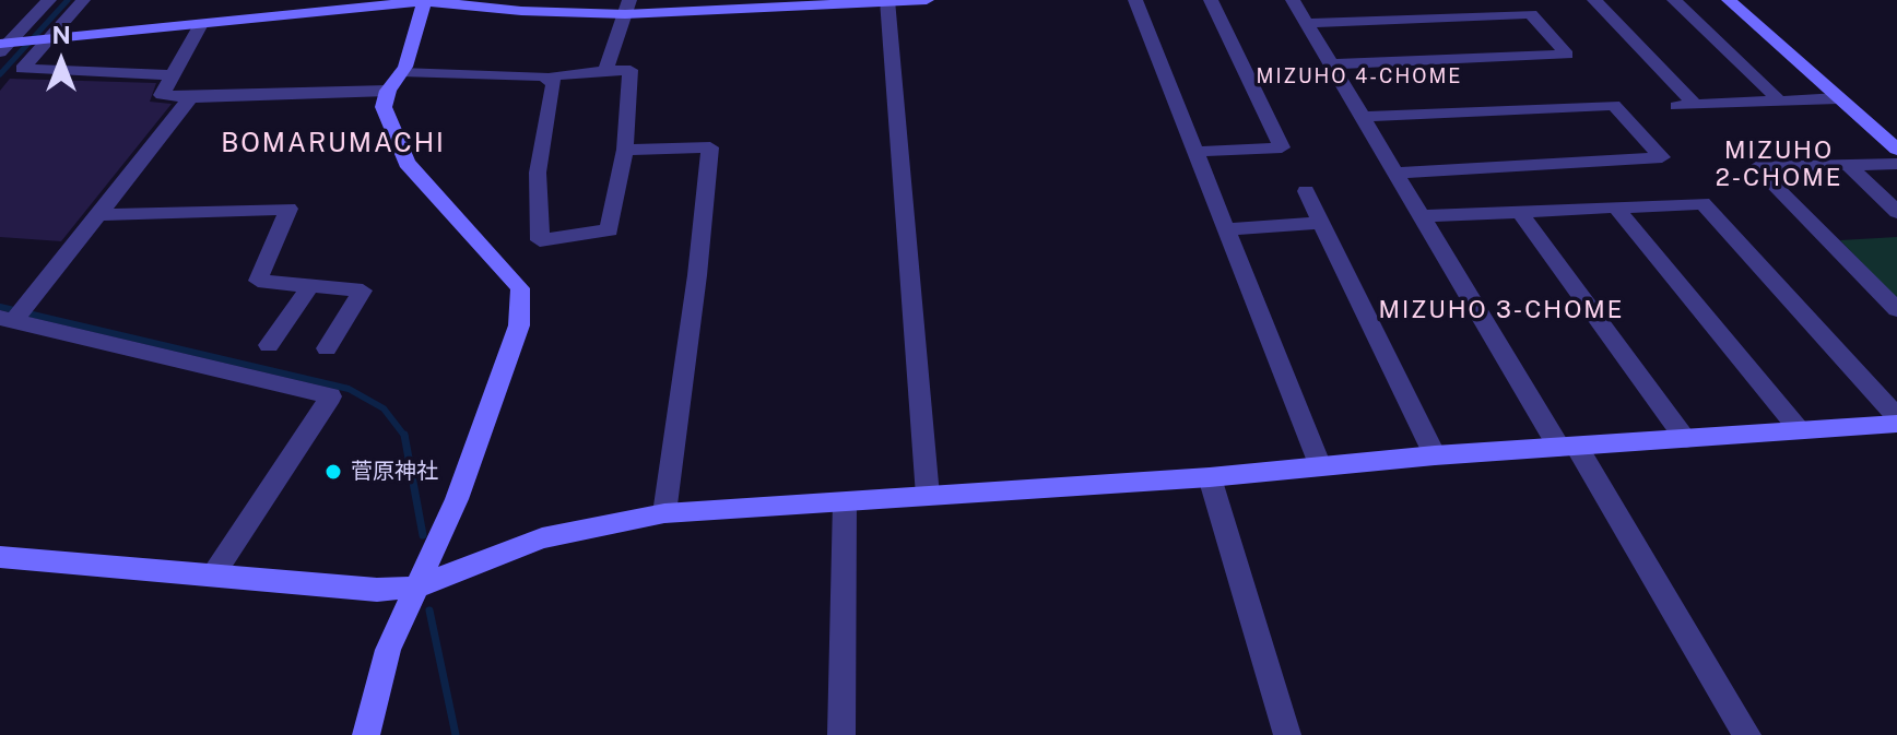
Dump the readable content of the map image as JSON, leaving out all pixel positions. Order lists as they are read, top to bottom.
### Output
{
  "districts": [
    "MIZUHO 4-CHOME",
    "BOMARUMACHI",
    "MIZUHO 2-CHOME",
    "MIZUHO 3-CHOME"
  ],
  "places": ["菅原神社"],
  "north": "top"
}
